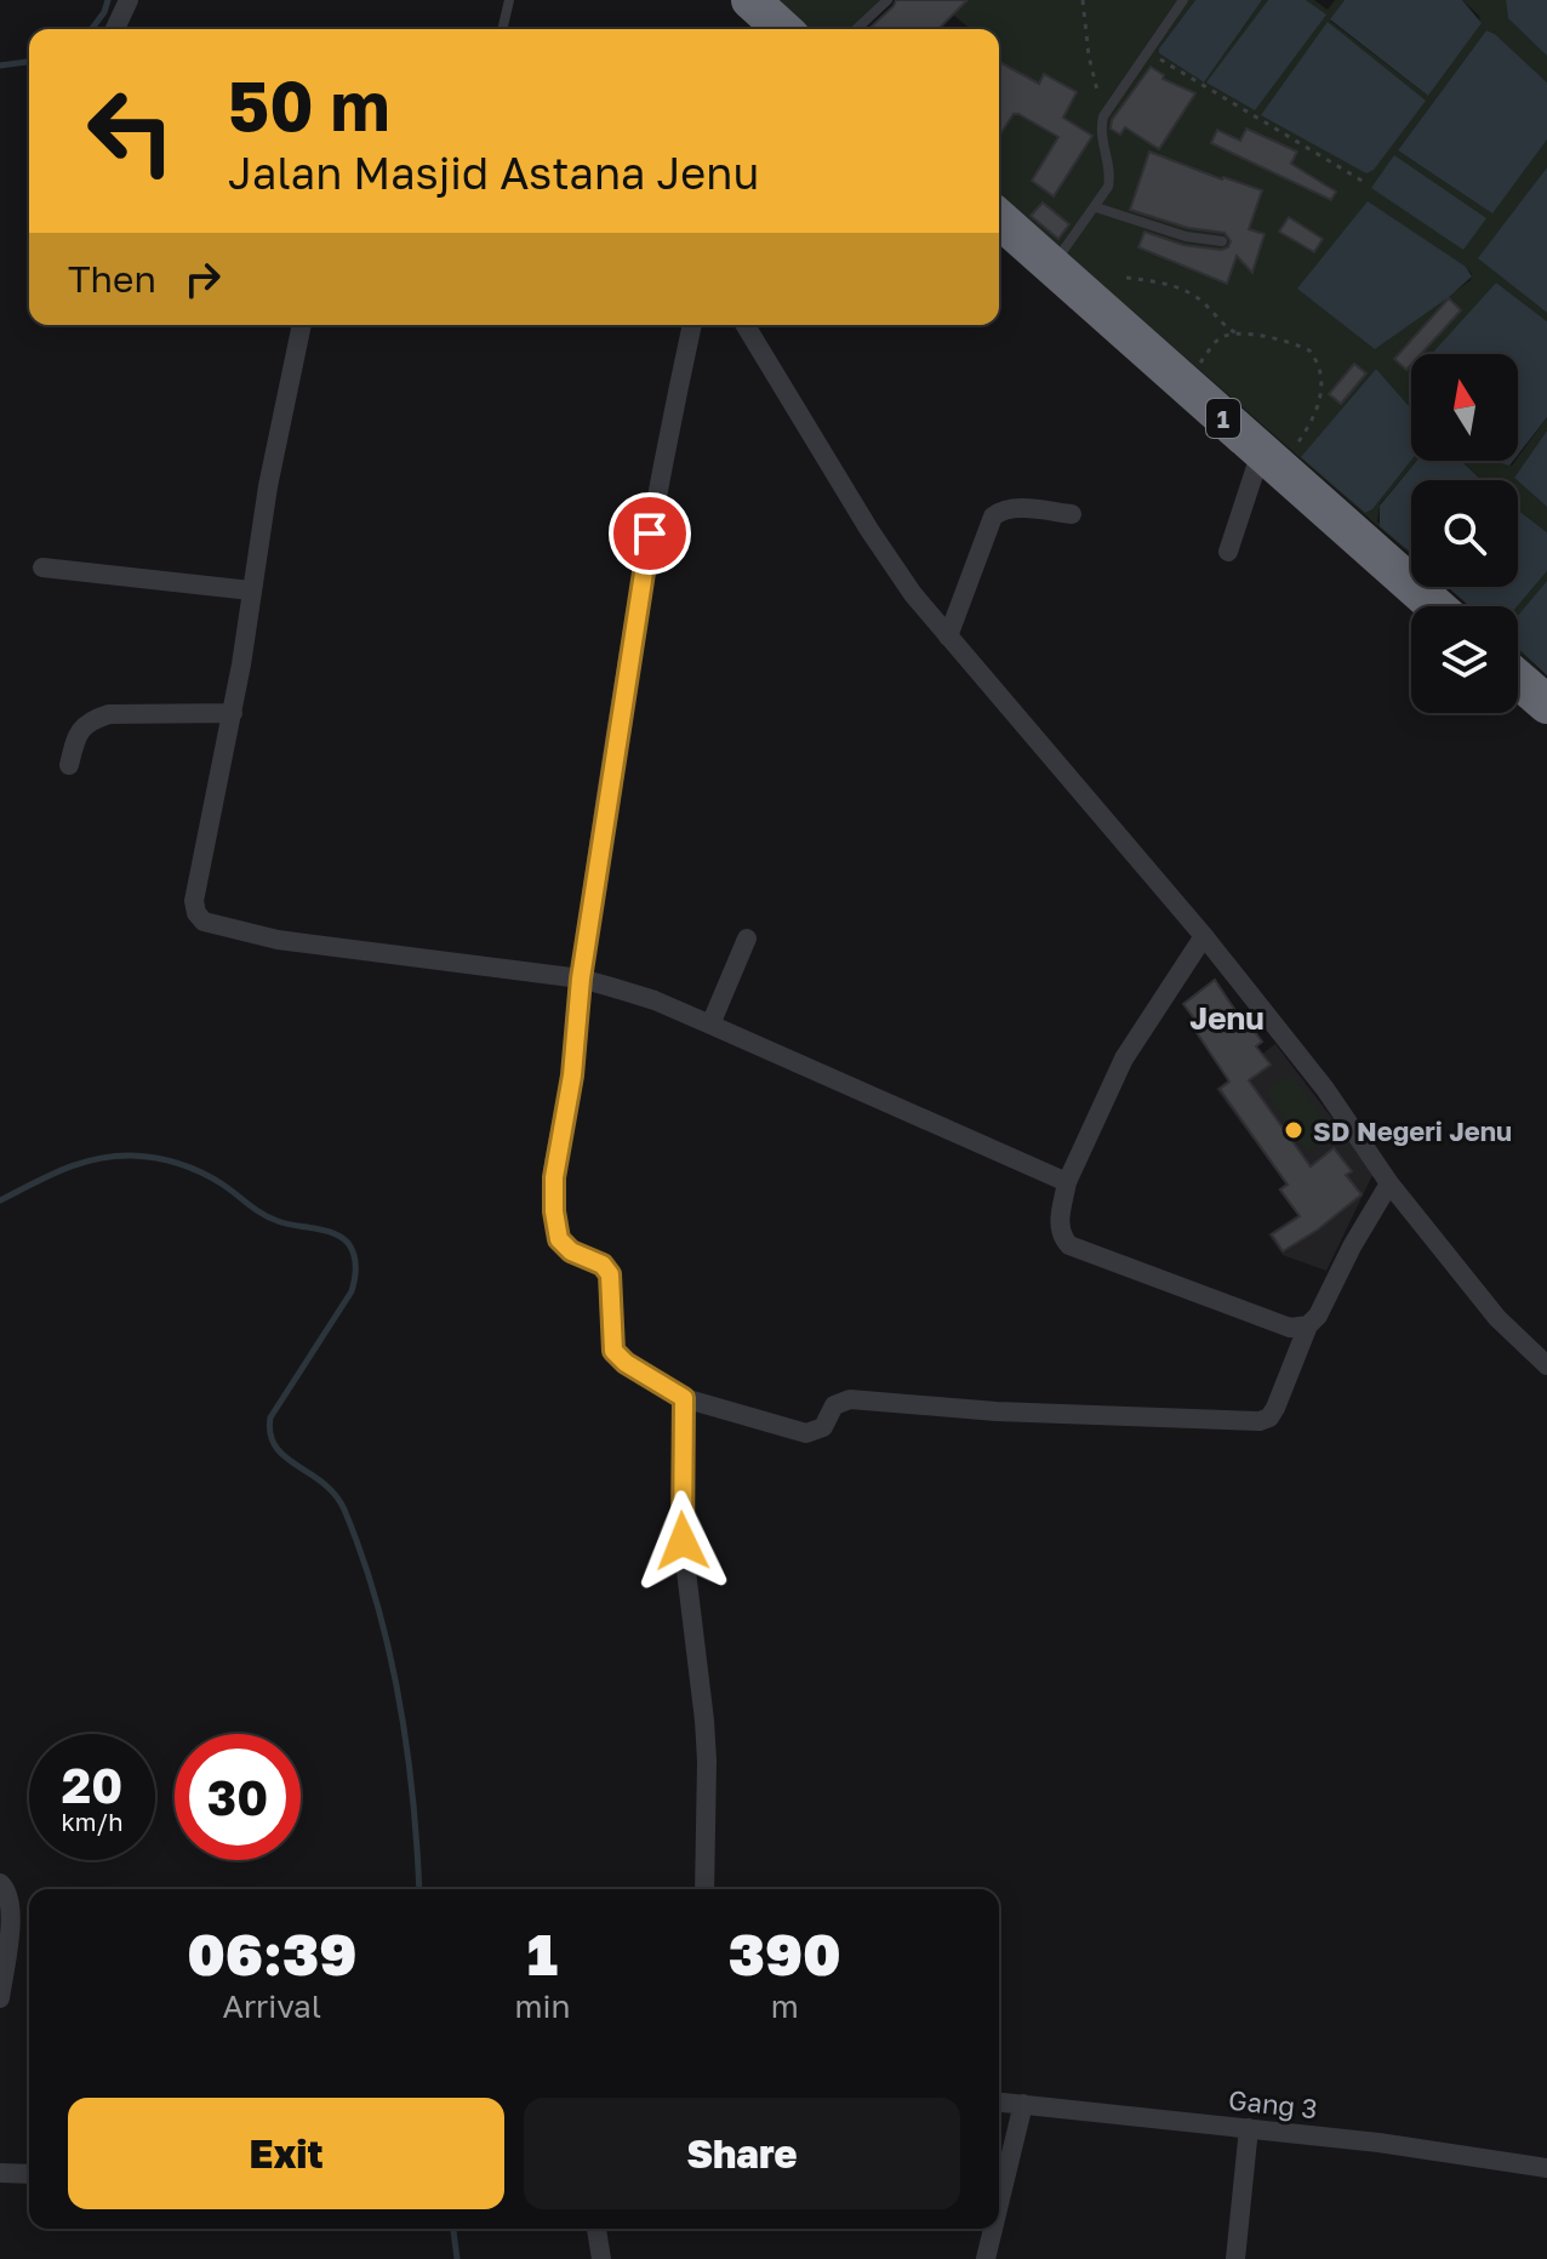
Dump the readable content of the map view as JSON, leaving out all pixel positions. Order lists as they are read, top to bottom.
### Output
{
  "streets": {
    "highway": ["1"],
    "street": ["Gang 3"]
  },
  "districts": ["Jenu"],
  "places": ["SD Negeri Jenu"],
  "north": "top",
  "page": {
    "turn": ["50 m", "Jalan Masjid Astana Jenu"],
    "then": "Then",
    "speed": "20 km/h",
    "limit": "30",
    "eta": [
      "06:39",
      "Arrival",
      "1",
      "min",
      "390",
      "m"
    ],
    "buttons": ["Exit", "Share"]
  }
}
